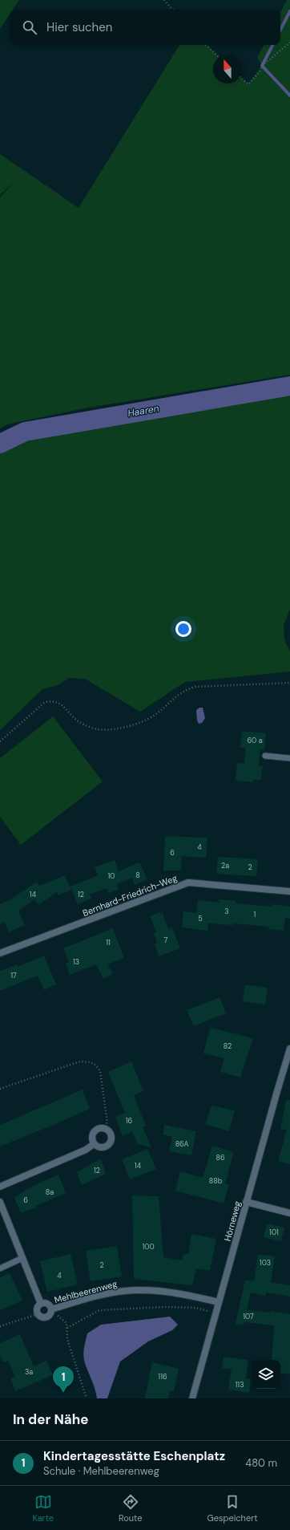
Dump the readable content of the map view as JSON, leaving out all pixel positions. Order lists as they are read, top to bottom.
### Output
{
  "streets": {
    "street": ["Bernhard-Friedrich-Weg", "Hörneweg", "Mehlbeerenweg"]
  },
  "crossings": [
    ["Hörneweg", "Mehlbeerenweg"]
  ],
  "water": ["Haaren"],
  "house_numbers": [
    "60 a",
    "4",
    "6",
    "2a",
    "2",
    "8",
    "10",
    "14",
    "12",
    "3",
    "1",
    "5",
    "7",
    "11",
    "13",
    "17",
    "82",
    "16",
    "86A",
    "86",
    "14",
    "12",
    "88b",
    "8a",
    "6",
    "101",
    "100",
    "103",
    "2",
    "4",
    "107",
    "3a",
    "116",
    "113"
  ],
  "north": "top",
  "page": {
    "search": "Hier suchen",
    "pins": "1",
    "heading": "In der Nähe",
    "list": [
      {
        "mark": "1",
        "name": "Kindertagesstätte Eschenplatz",
        "note": "Schule · Mehlbeerenweg",
        "value": "480 m"
      }
    ],
    "nav": ["Karte", "Route", "Gespeichert"]
  }
}
